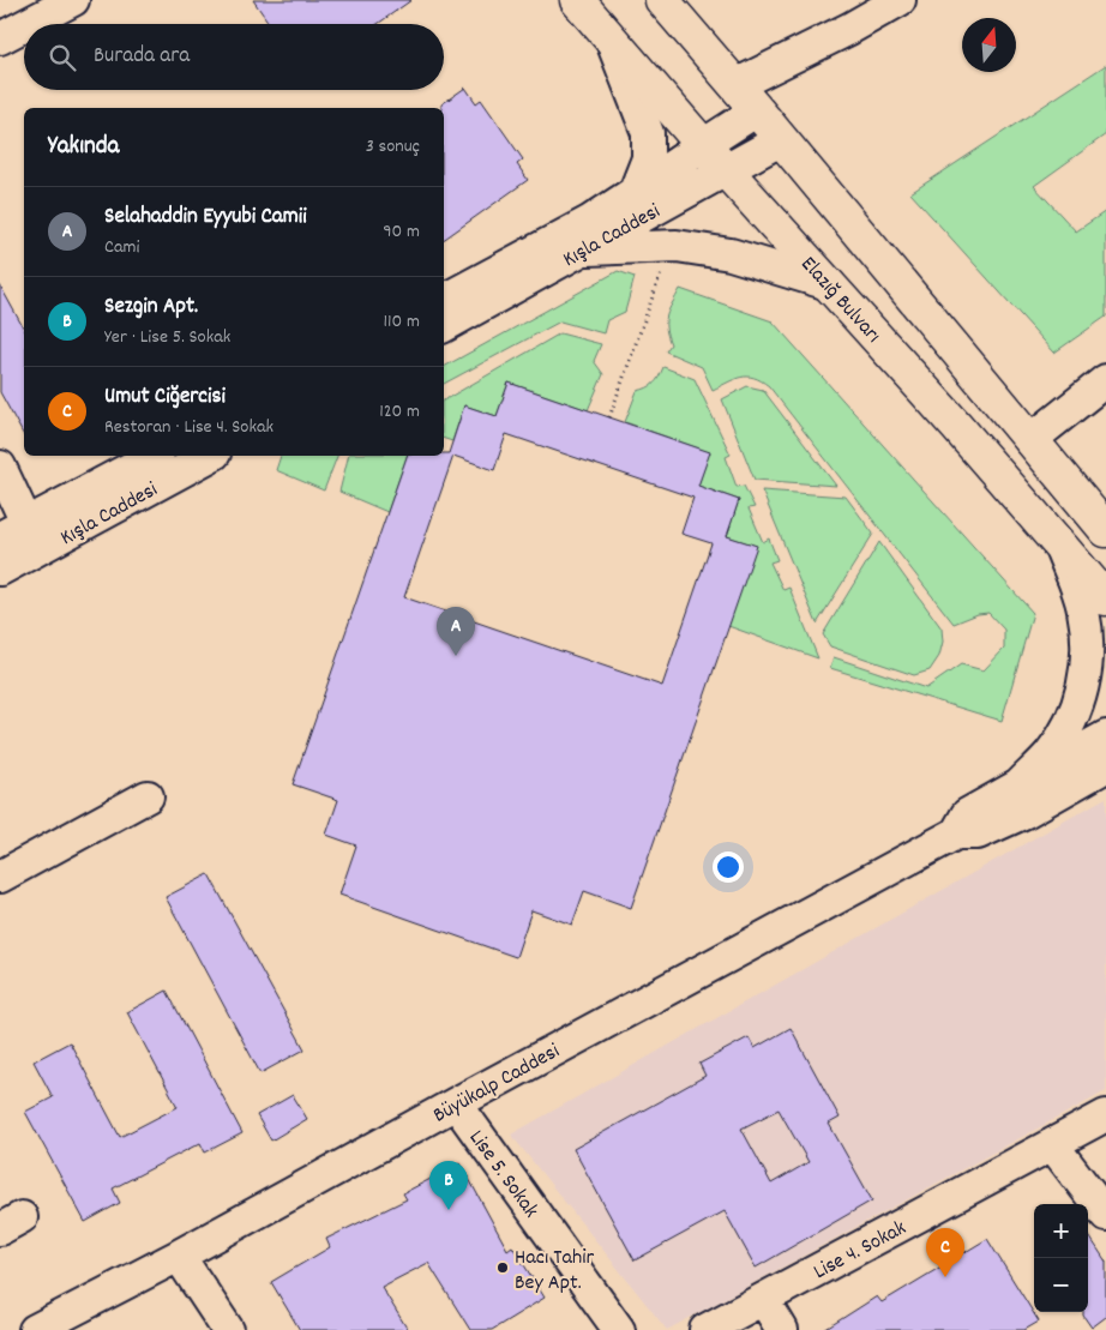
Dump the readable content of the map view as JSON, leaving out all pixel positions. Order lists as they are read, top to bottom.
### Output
{
  "streets": {
    "main road": ["Elazığ Bulvarı"],
    "street": [
      "Kışla Caddesi",
      "Büyükalp Caddesi",
      "Lise 5. Sokak",
      "Lise 4. Sokak"
    ]
  },
  "crossings": [
    ["Kışla Caddesi", "Elazığ Bulvarı"],
    ["Büyükalp Caddesi", "Lise 5. Sokak"]
  ],
  "places": ["Hacı Tahir Bey Apt."],
  "north": "top",
  "page": {
    "search": "Burada ara",
    "heading": ["Yakında", "3 sonuç"],
    "list": [
      {
        "mark": "A",
        "name": "Selahaddin Eyyubi Camii",
        "note": "Cami",
        "value": "90 m"
      },
      {
        "mark": "B",
        "name": "Sezgin Apt.",
        "note": "Yer · Lise 5. Sokak",
        "value": "110 m"
      },
      {
        "mark": "C",
        "name": "Umut Ciğercisi",
        "note": "Restoran · Lise 4. Sokak",
        "value": "120 m"
      }
    ],
    "pins": ["A", "B", "C"],
    "map_buttons": ["+", "−"]
  }
}
